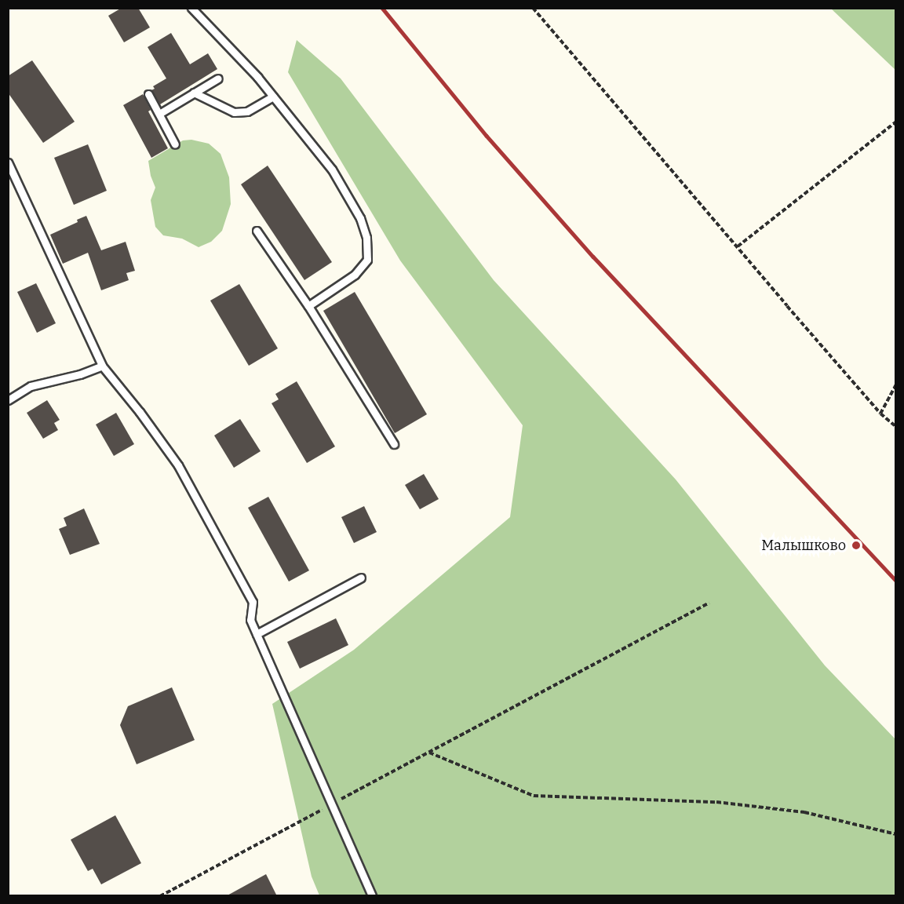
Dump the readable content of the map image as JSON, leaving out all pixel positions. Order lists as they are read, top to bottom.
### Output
{
  "places": ["Малышково"]
}
